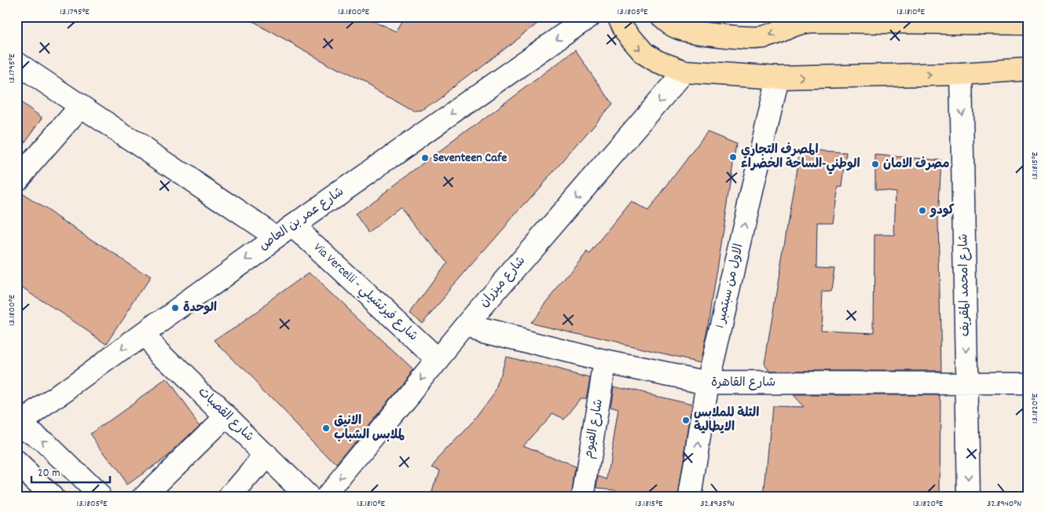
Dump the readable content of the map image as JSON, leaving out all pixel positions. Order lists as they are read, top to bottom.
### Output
{
  "streets": {
    "street": [
      "شارع عمر بن العاص",
      "شارع ميزران",
      "شارع امحمد المقريف",
      "الاول من سبتمبر 1",
      "Via Vercelli - شارع فيرتشيلي",
      "شارع القاهرة",
      "شارع القصبات",
      "شارع الفيوم"
    ]
  },
  "crossings": [
    ["شارع عمر بن العاص", "Via Vercelli - شارع فيرتشيلي"],
    ["شارع عمر بن العاص", "شارع القصبات"],
    ["شارع ميزران", "Via Vercelli - شارع فيرتشيلي"],
    ["شارع ميزران", "شارع القاهرة"],
    ["شارع امحمد المقريف", "شارع القاهرة"],
    ["الاول من سبتمبر 1", "شارع القاهرة"],
    ["شارع القاهرة", "شارع الفيوم"]
  ],
  "one_way": [
    "شارع عمر بن العاص",
    "شارع ميزران",
    "شارع امحمد المقريف",
    "الاول من سبتمبر 1"
  ],
  "places": [
    "المصرف التجاري الوطني-الساحة الخضراء",
    "Seventeen Cafe",
    "مصرف الامان",
    "كودو",
    "الوحدة",
    "التلة للملابس الايطالية",
    "الانيق لملابس الشباب"
  ],
  "scale_bar": "20 m",
  "coordinates": [
    "13.1795°E",
    "13.1800°E",
    "13.1805°E",
    "13.1810°E",
    "13.1815°E",
    "13.1820°E",
    "32.8935°N",
    "32.8940°N"
  ]
}
